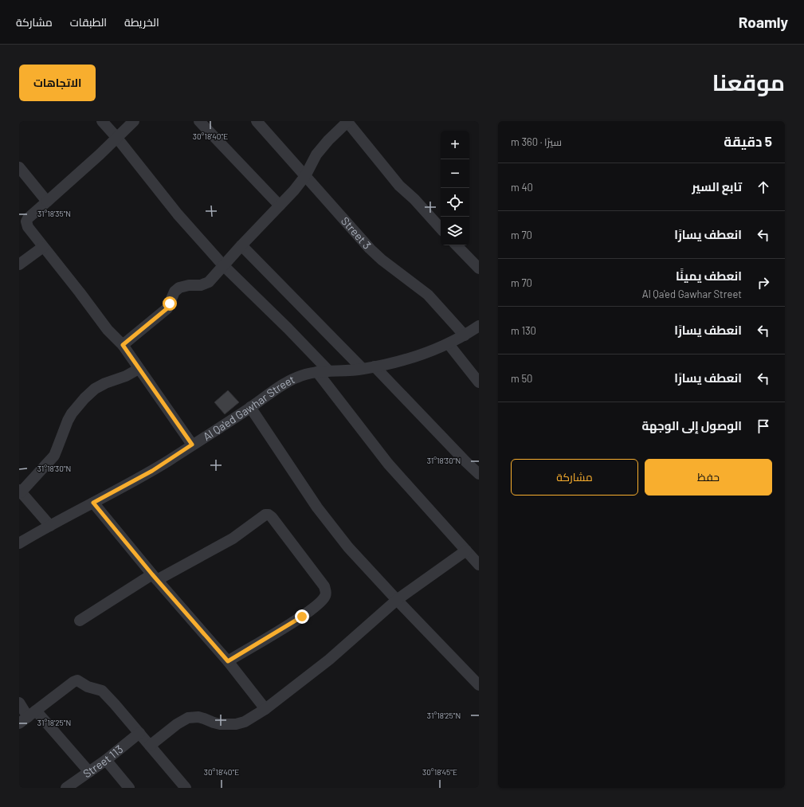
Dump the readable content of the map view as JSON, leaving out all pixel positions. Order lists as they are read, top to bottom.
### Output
{
  "streets": {
    "street": ["Street 3", "Al Qa'ed Gawhar Street", "Street 113"]
  },
  "crossings": [
    ["Street 3", "Al Qa'ed Gawhar Street"]
  ],
  "page": {
    "header": "Roamly",
    "nav": ["الخريطة", "الطبقات", "مشاركة"],
    "title": "موقعنا",
    "buttons": [
      "الاتجاهات",
      ["حفظ", "مشاركة"]
    ],
    "heading": ["5 دقيقة", "سيرًا · 360 m"],
    "map_buttons": ["+", "−"],
    "list": [
      ["تابع السير", "40 m"],
      ["انعطف يسارًا", "70 m"],
      ["انعطف يمينًا", "Al Qa'ed Gawhar Street", "70 m"],
      ["انعطف يسارًا", "130 m"],
      ["انعطف يسارًا", "50 m"],
      "الوصول إلى الوجهة"
    ]
  },
  "coordinates": [
    "30°18'40\"E",
    "31°18'35\"N",
    "31°18'30\"N",
    "31°18'25\"N",
    "30°18'45\"E"
  ]
}
